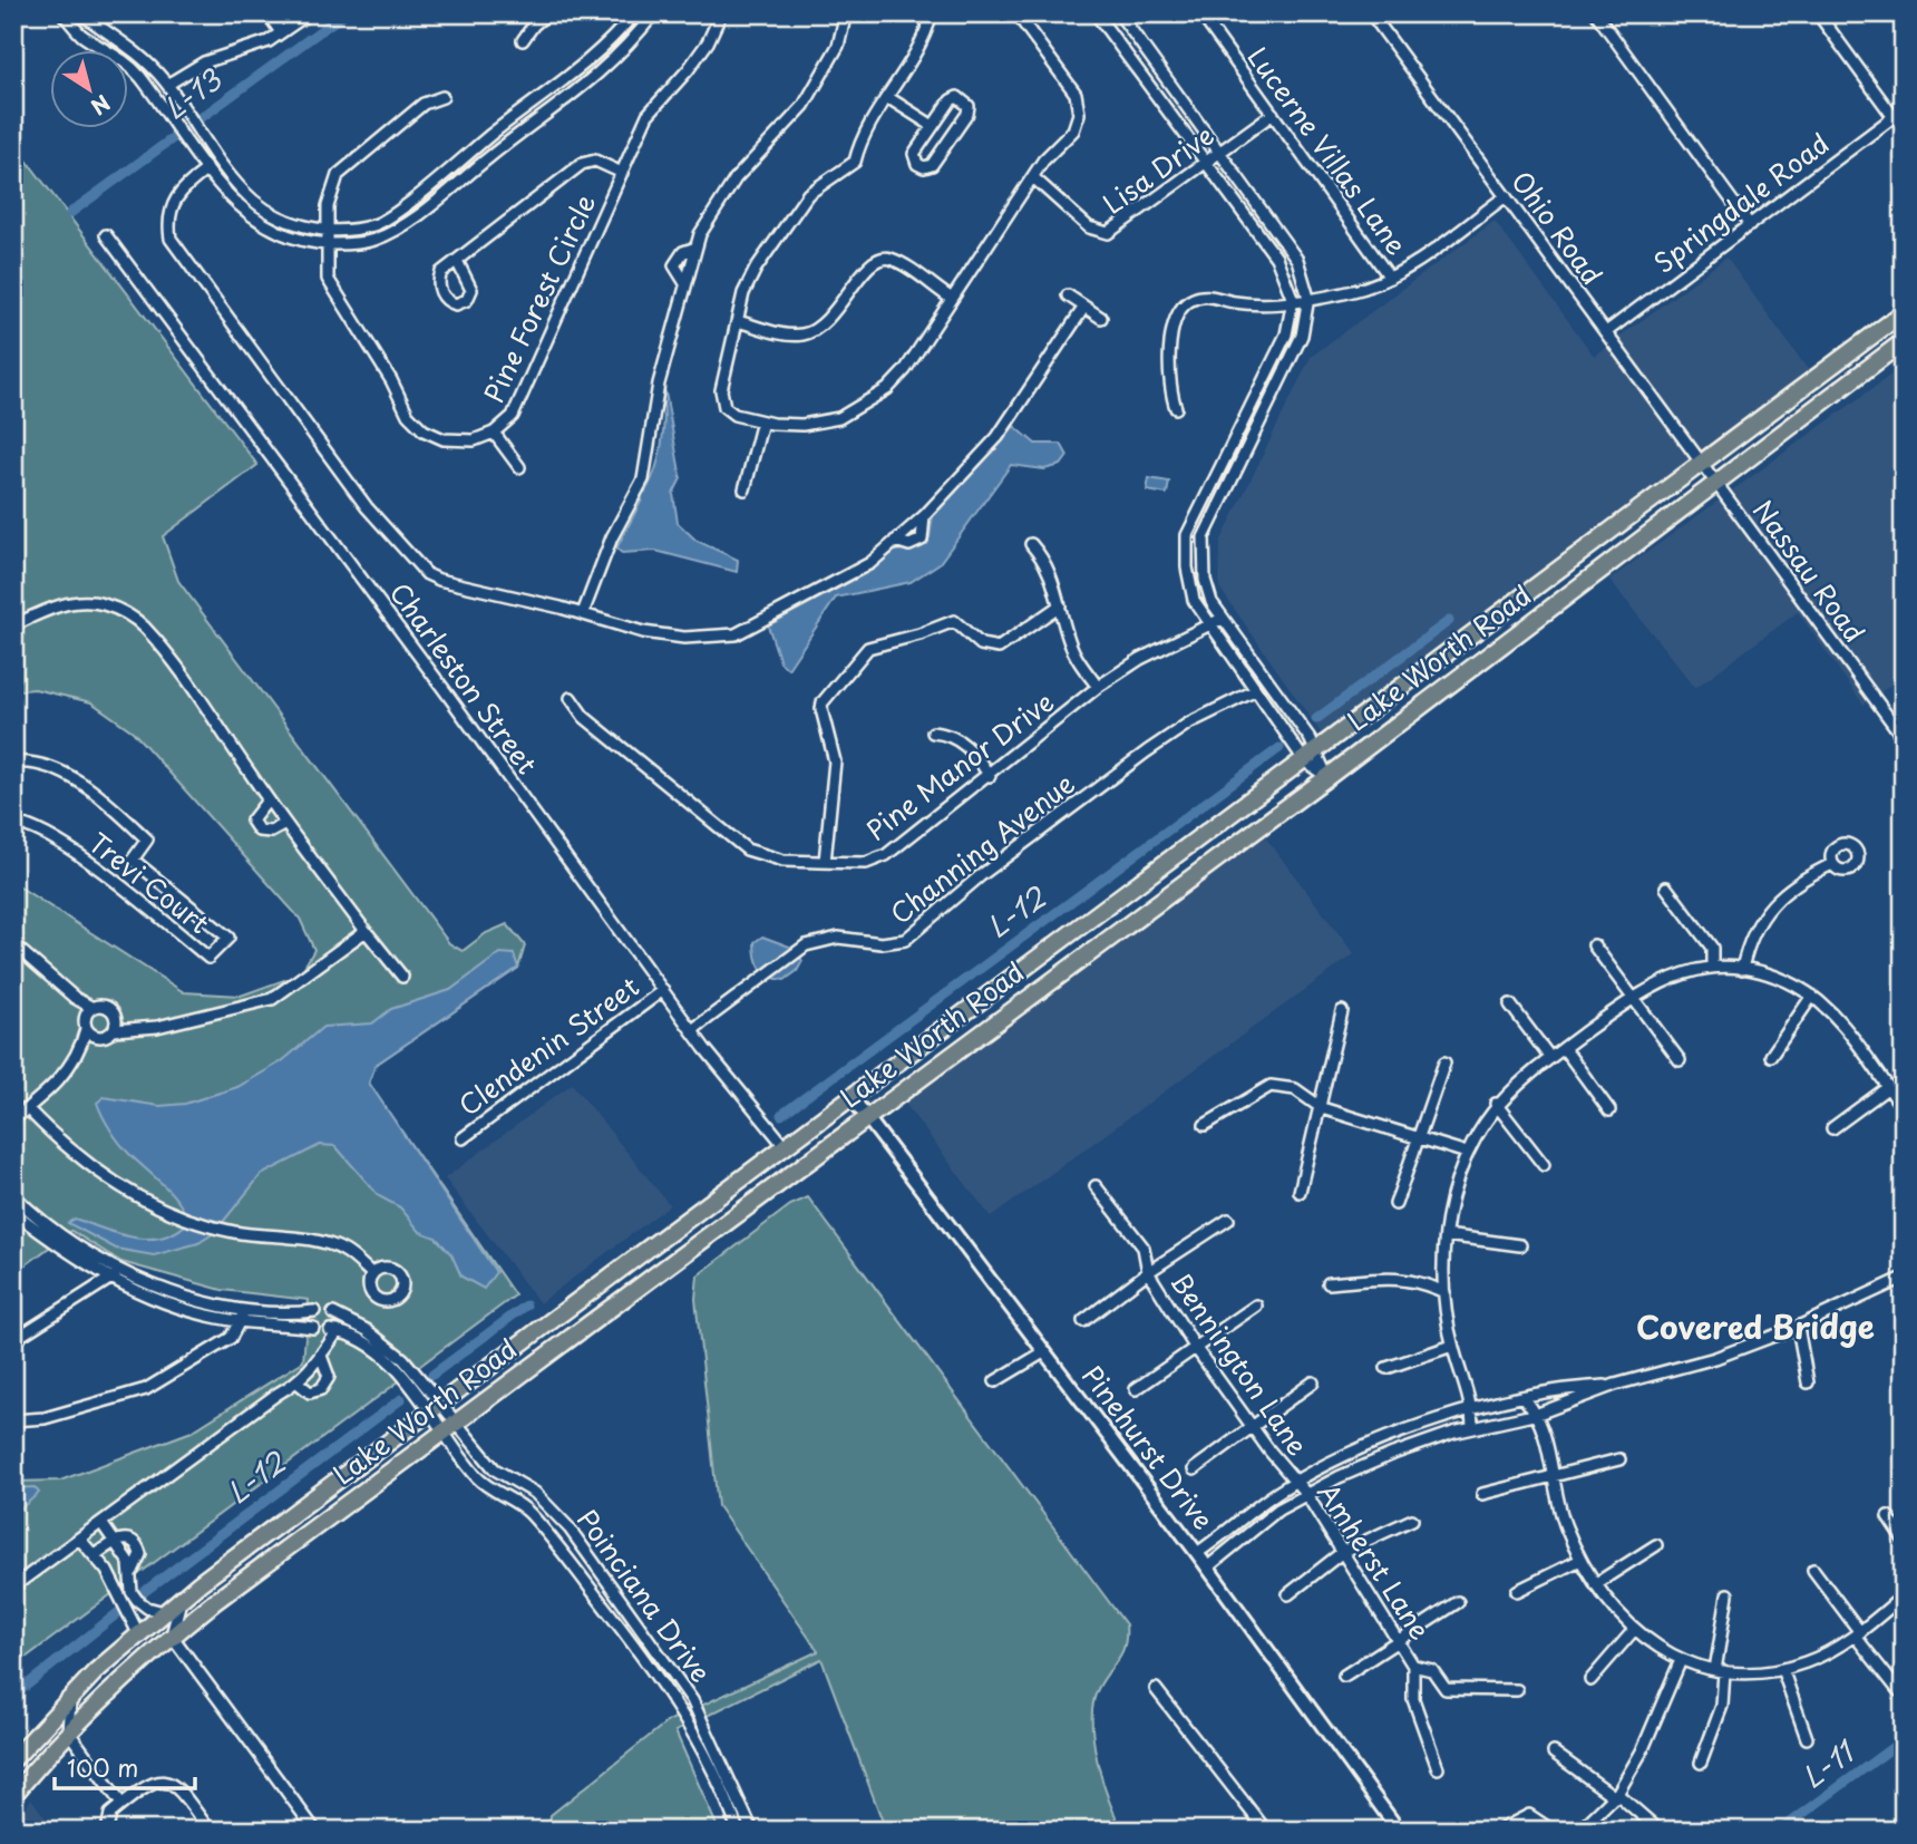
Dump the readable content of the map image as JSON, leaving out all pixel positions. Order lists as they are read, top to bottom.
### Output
{
  "streets": {
    "main road": ["Lake Worth Road"],
    "street": [
      "Lucerne Villas Lane",
      "Lisa Drive",
      "Springdale Road",
      "Ohio Road",
      "Pine Forest Circle",
      "Nassau Road",
      "Charleston Street",
      "Pine Manor Drive",
      "Channing Avenue",
      "Trevi Court",
      "Clendenin Street",
      "Bennington Lane",
      "Pinehurst Drive",
      "Amherst Lane",
      "Poinciana Drive"
    ]
  },
  "crossings": [
    ["Lucerne Villas Lane", "Lisa Drive"],
    ["Springdale Road", "Ohio Road"],
    ["Ohio Road", "Nassau Road"],
    ["Ohio Road", "Lake Worth Road"],
    ["Nassau Road", "Lake Worth Road"],
    ["Lake Worth Road", "Charleston Street"],
    ["Lake Worth Road", "Pinehurst Drive"],
    ["Lake Worth Road", "Poinciana Drive"],
    ["Charleston Street", "Channing Avenue"],
    ["Charleston Street", "Clendenin Street"],
    ["Bennington Lane", "Amherst Lane"]
  ],
  "districts": ["Covered Bridge"],
  "water": ["L-13", "L-12", "L-11"],
  "scale_bar": "100 m",
  "north": "bottom right"
}
